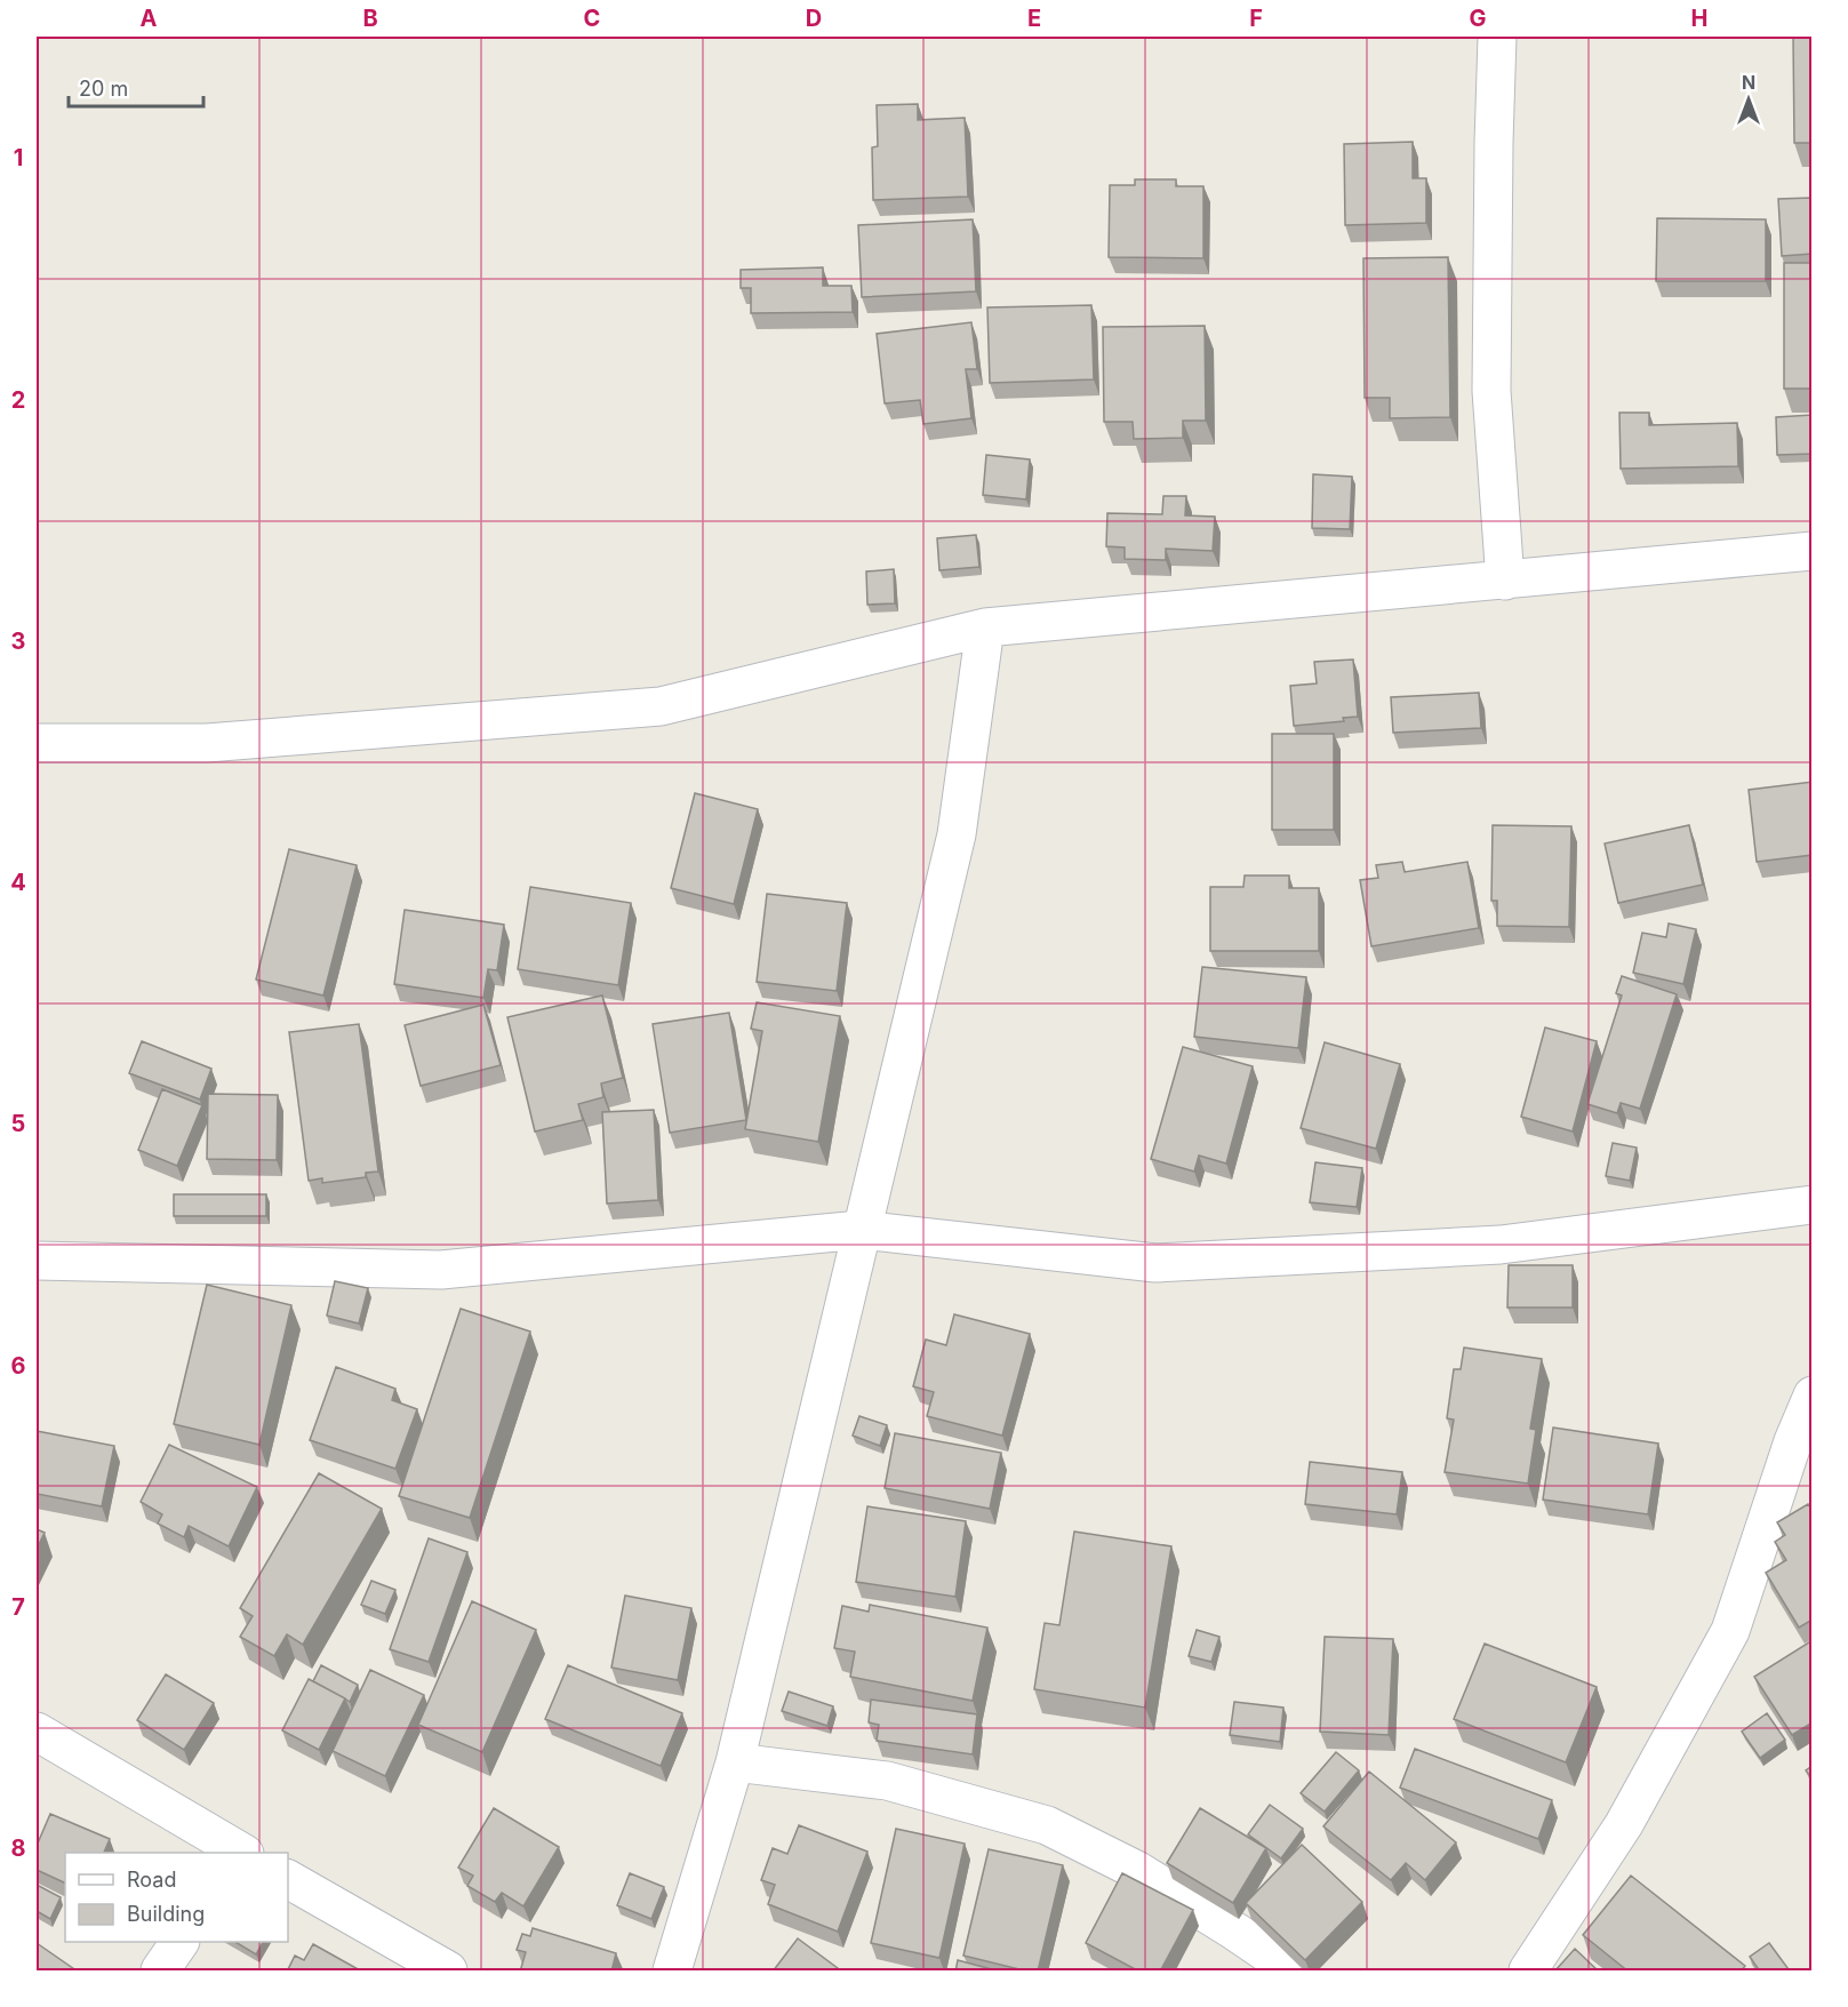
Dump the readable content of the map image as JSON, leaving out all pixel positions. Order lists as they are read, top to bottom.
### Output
{
  "legend": ["Road", "Building"],
  "scale_bar": "20 m",
  "north": "top",
  "grid": {
    "columns": [
      "A",
      "B",
      "C",
      "D",
      "E",
      "F",
      "G",
      "H"
    ],
    "rows": [
      "1",
      "2",
      "3",
      "4",
      "5",
      "6",
      "7",
      "8"
    ]
  }
}
